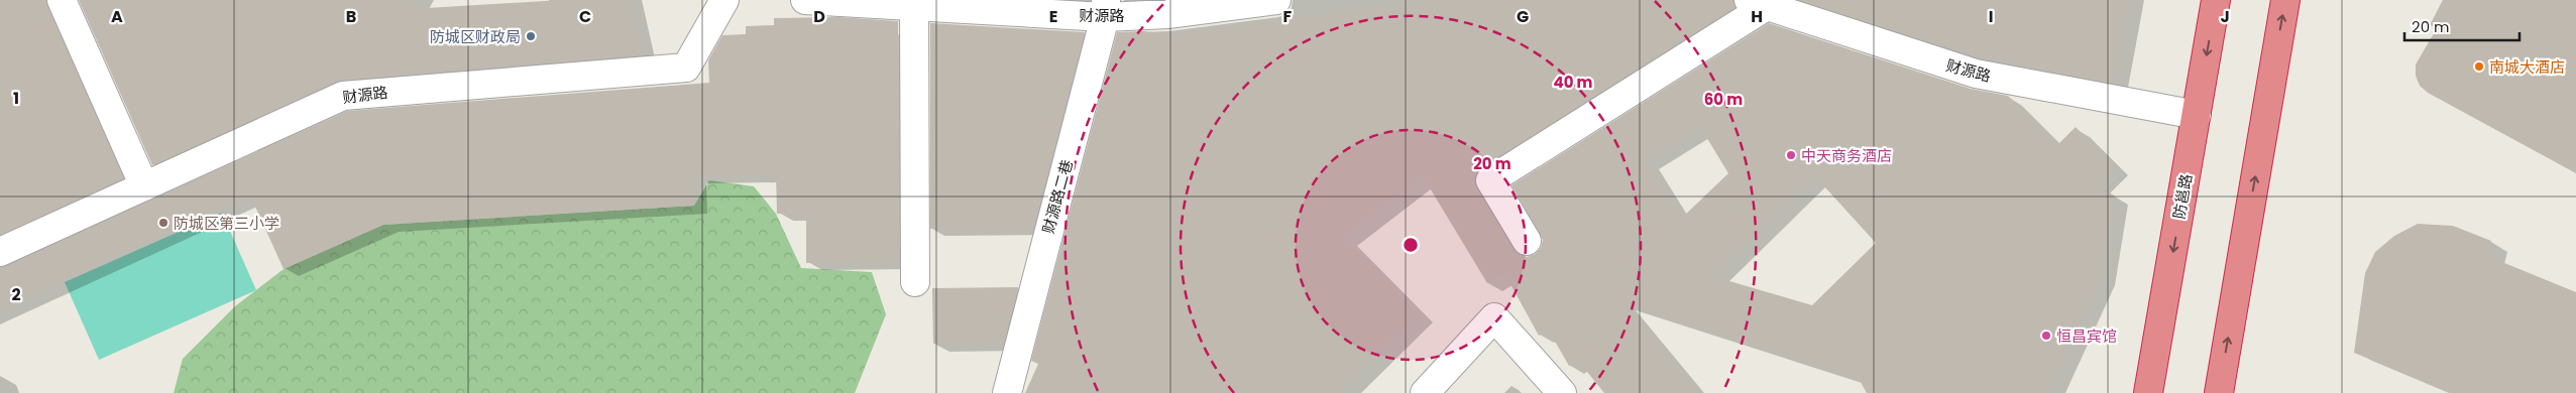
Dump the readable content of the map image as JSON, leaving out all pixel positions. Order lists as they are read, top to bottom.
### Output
{
  "streets": {
    "highway": ["防邕路"],
    "street": ["财源路", "财源路二巷"]
  },
  "crossings": [
    ["财源路", "财源路二巷"],
    ["财源路", "防邕路"]
  ],
  "places": [
    "防城区财政局",
    "南城大酒店",
    "中天商务酒店",
    "防城区第三小学",
    "恒昌宾馆"
  ],
  "scale_bar": "20 m",
  "grid": {
    "columns": [
      "A",
      "B",
      "C",
      "D",
      "E",
      "F",
      "G",
      "H",
      "I",
      "J"
    ],
    "rows": ["1", "2"]
  },
  "rings": ["40 m", "60 m", "20 m"]
}
